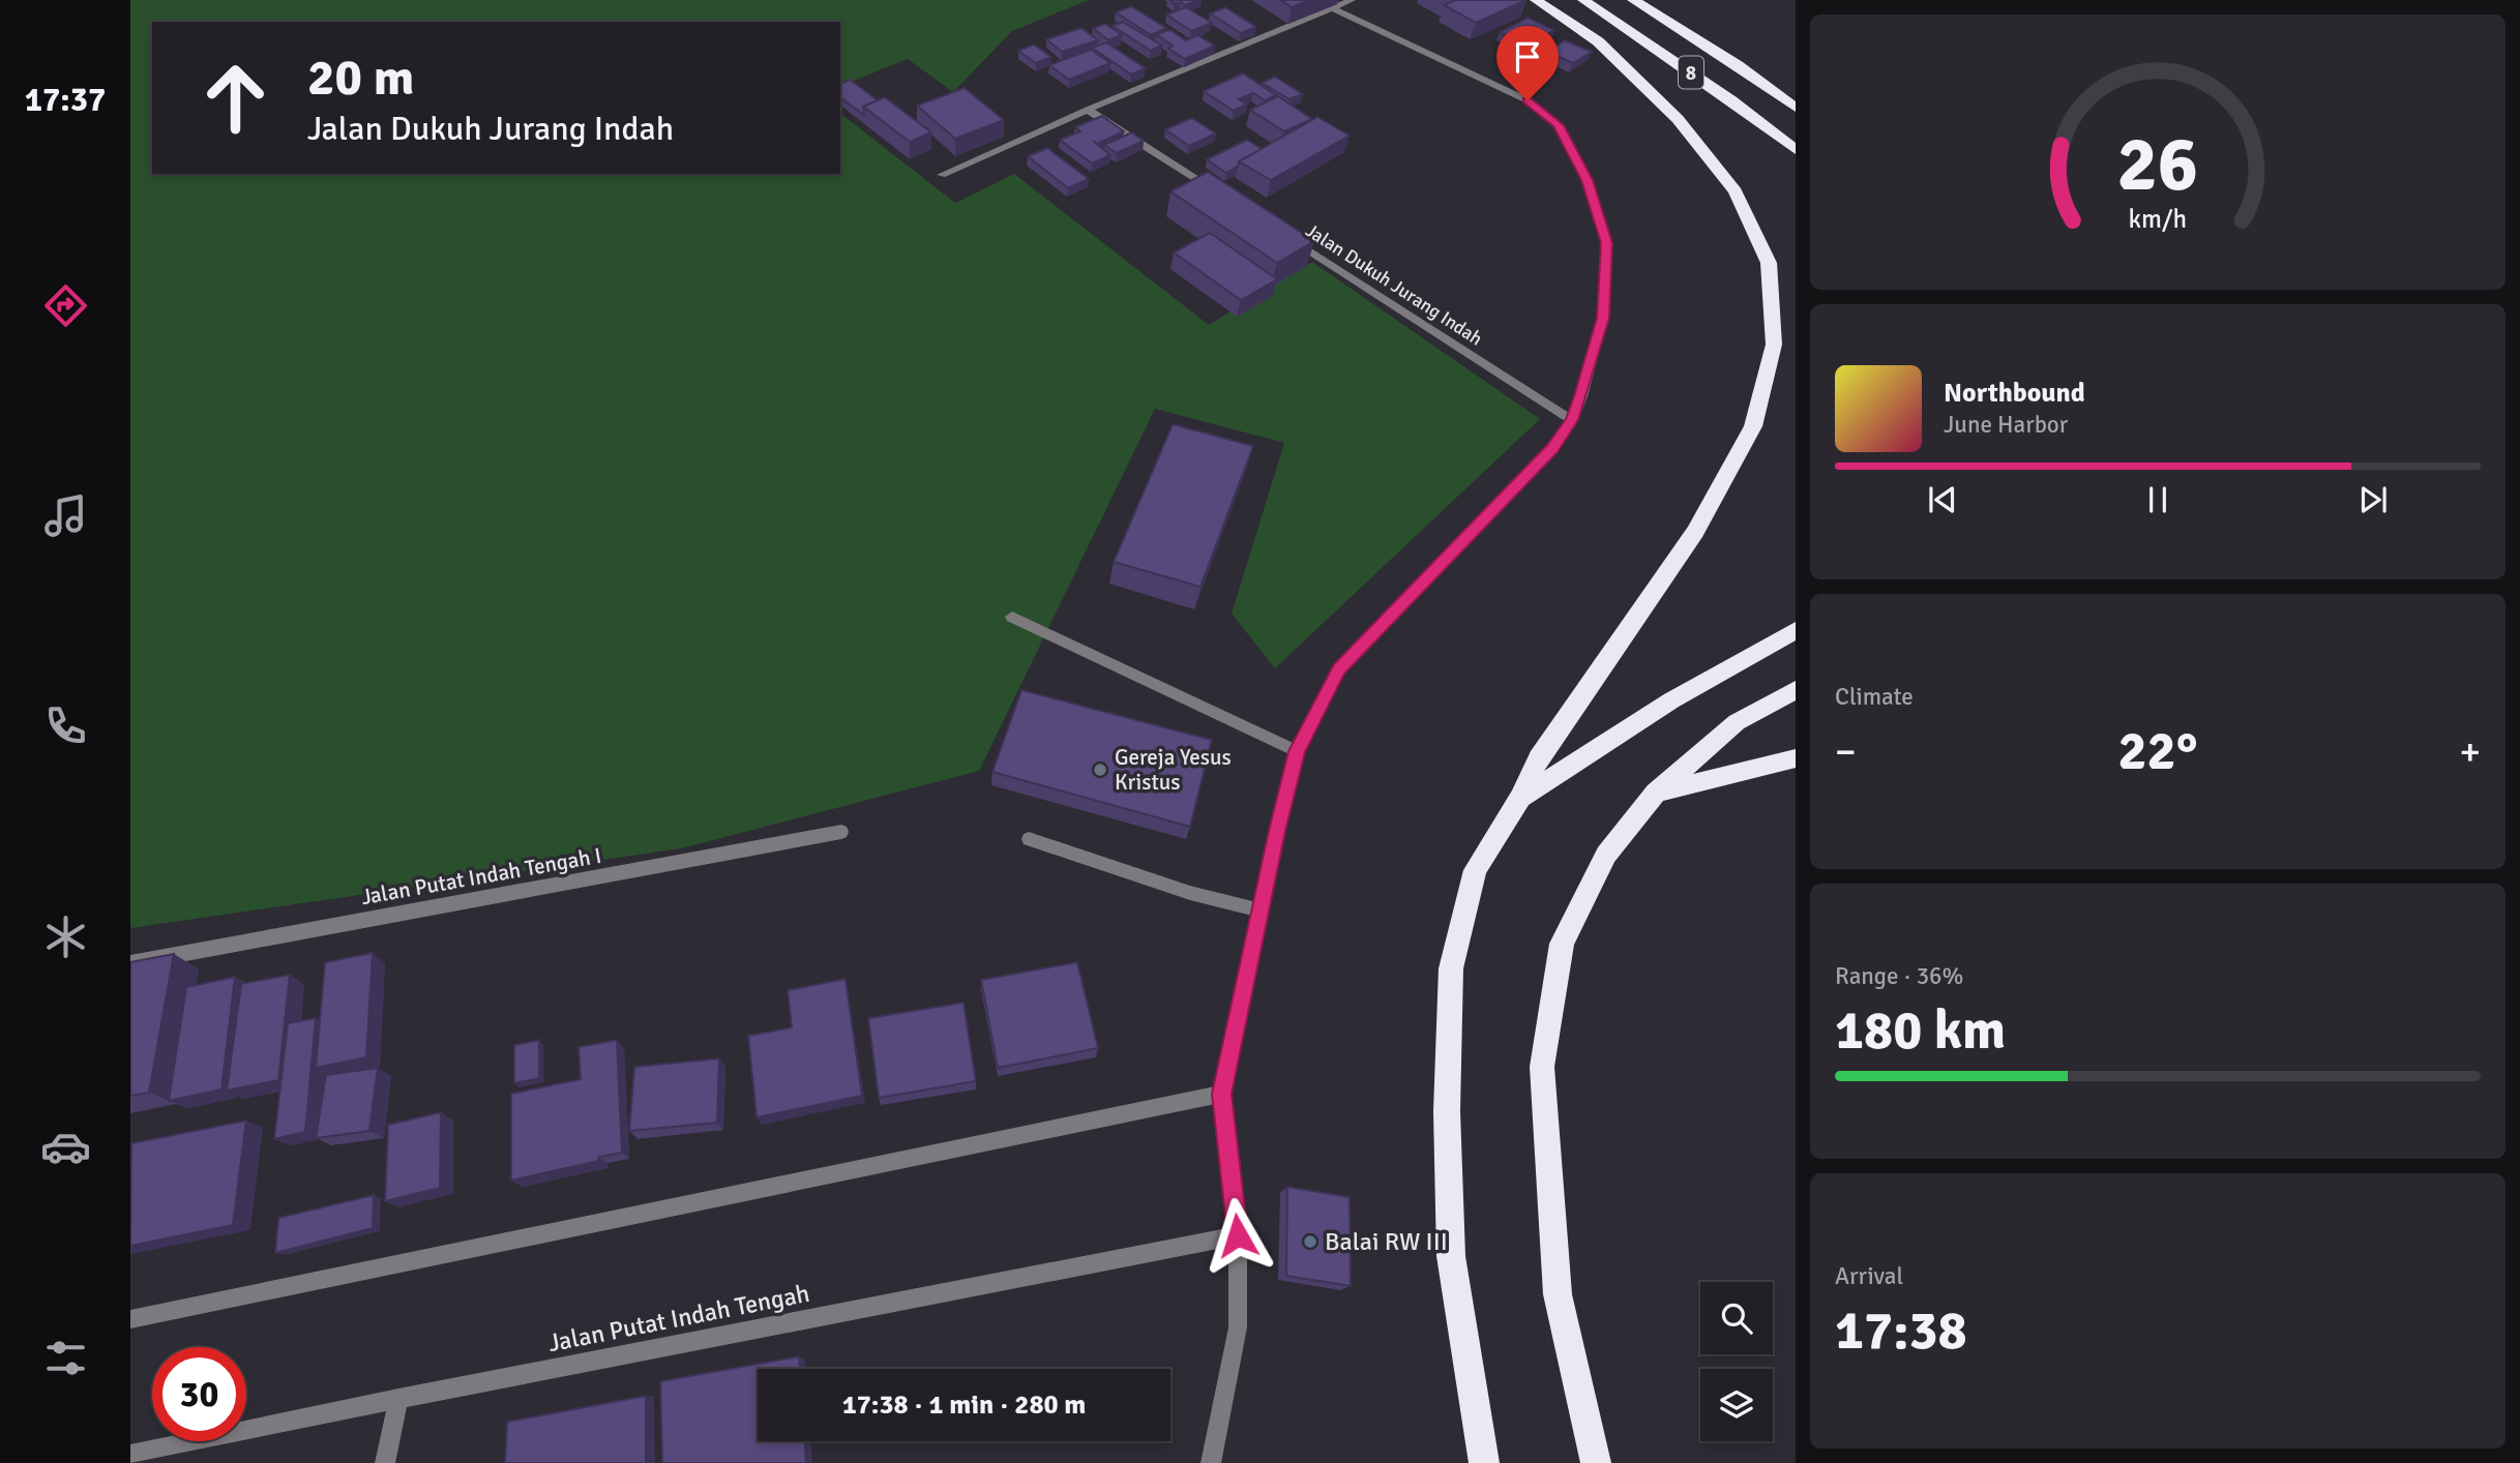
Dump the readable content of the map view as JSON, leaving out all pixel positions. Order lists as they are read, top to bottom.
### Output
{
  "streets": {
    "highway": ["8"],
    "street": ["Jalan Dukuh Jurang Indah", "Jalan Putat Indah Tengah I", "Jalan Putat Indah Tengah"]
  },
  "places": ["Gereja Yesus Kristus", "Balai RW III"],
  "page": {
    "tabs": "17:37",
    "turn": ["20 m", "Jalan Dukuh Jurang Indah"],
    "song": ["Northbound", "June Harbor"],
    "tile": [
      "Climate",
      ["Range · 36%", "180 km"],
      ["Arrival", "17:38"]
    ],
    "heat": ["−", "22°", "+"],
    "limit": "30",
    "trip": "17:38 · 1 min · 280 m",
    "gauge": ["26", "km/h"]
  }
}
